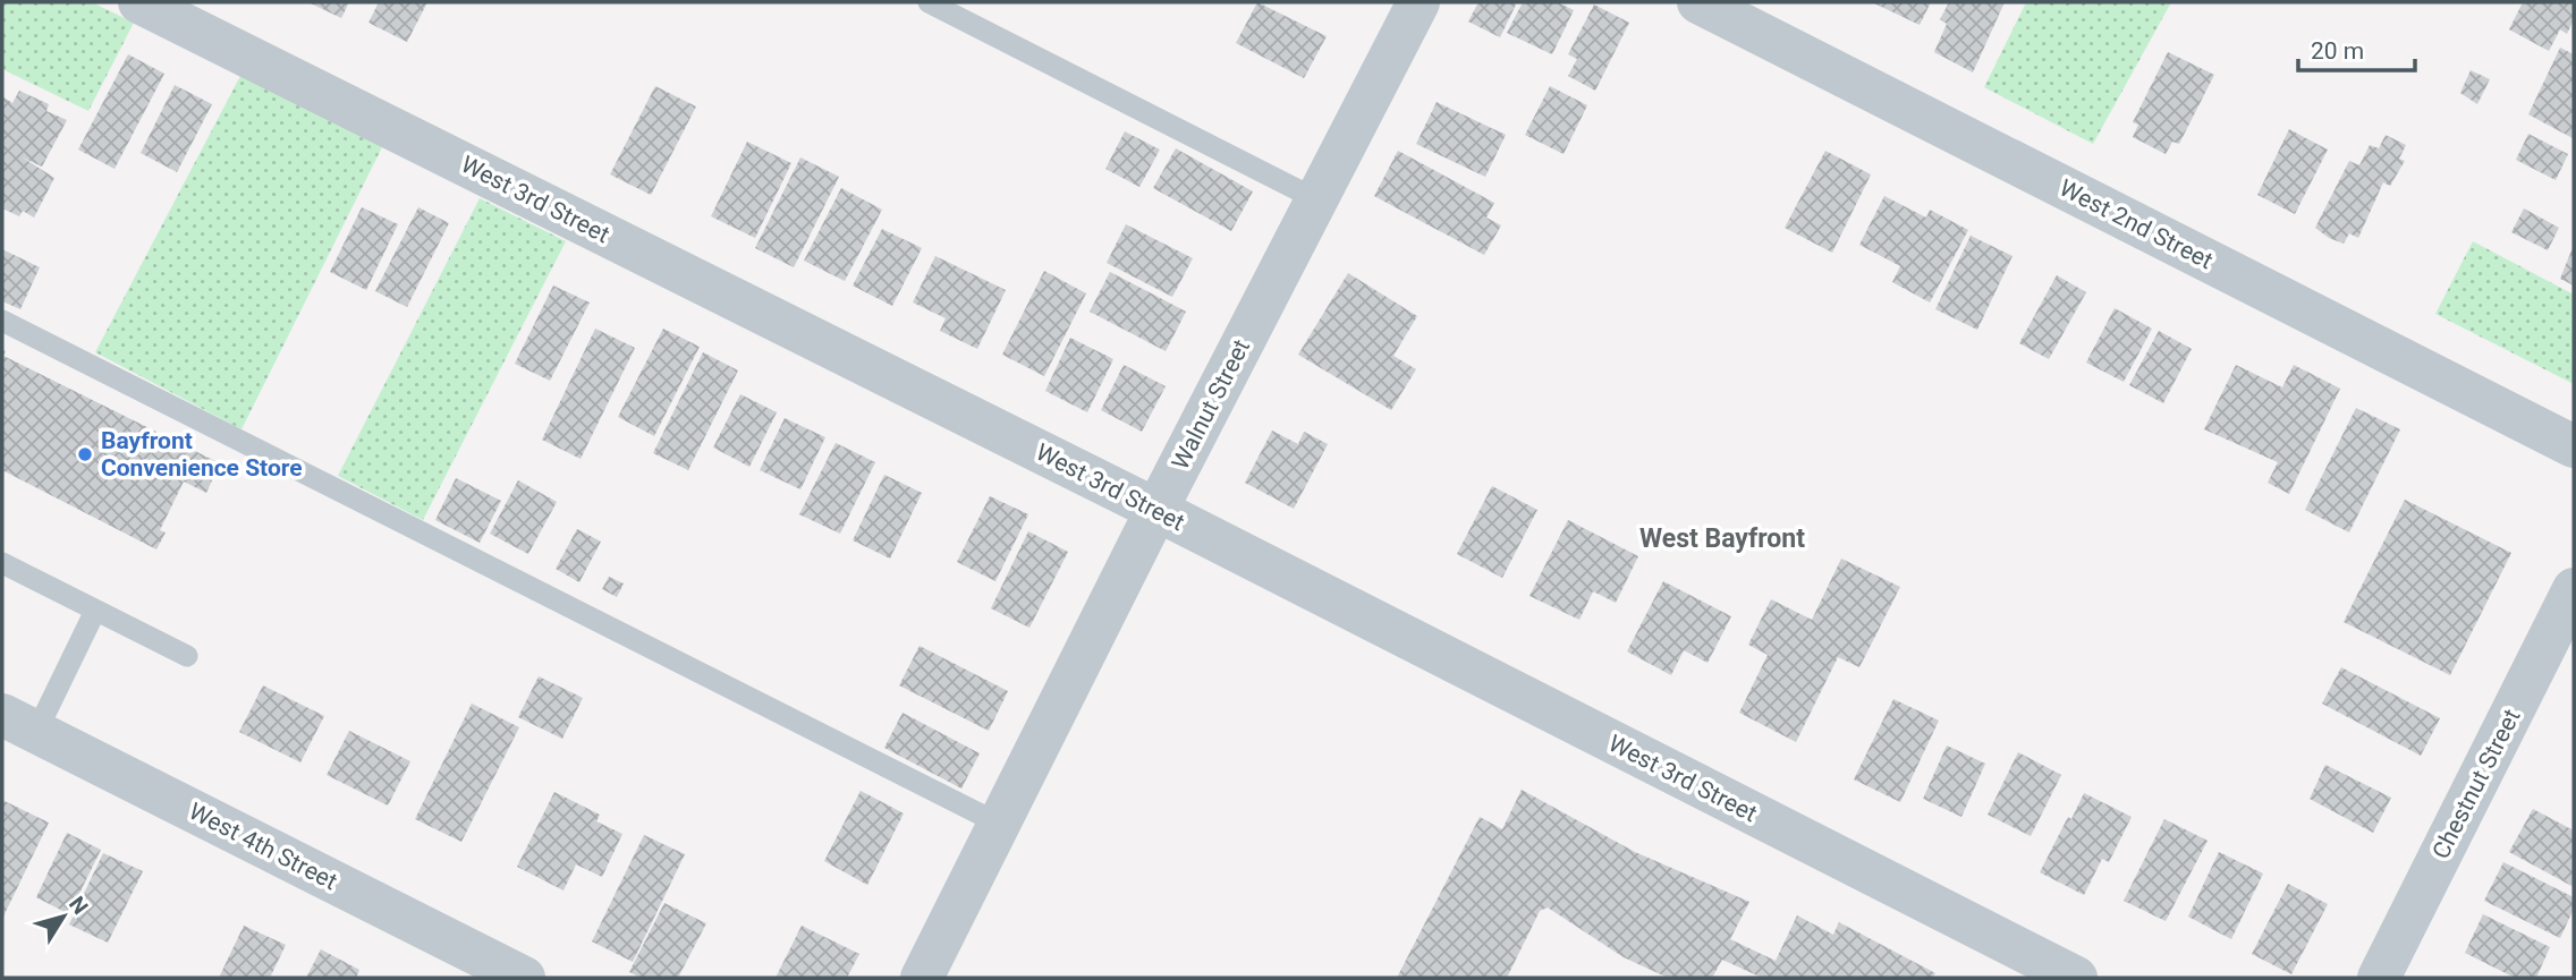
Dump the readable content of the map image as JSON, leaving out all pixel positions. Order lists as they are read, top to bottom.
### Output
{
  "streets": {
    "street": [
      "West 3rd Street",
      "West 2nd Street",
      "Walnut Street",
      "Chestnut Street",
      "West 4th Street"
    ]
  },
  "crossings": [
    ["West 3rd Street", "Walnut Street"]
  ],
  "districts": ["West Bayfront"],
  "places": ["Bayfront Convenience Store"],
  "scale_bar": "20 m",
  "north": "top right"
}
